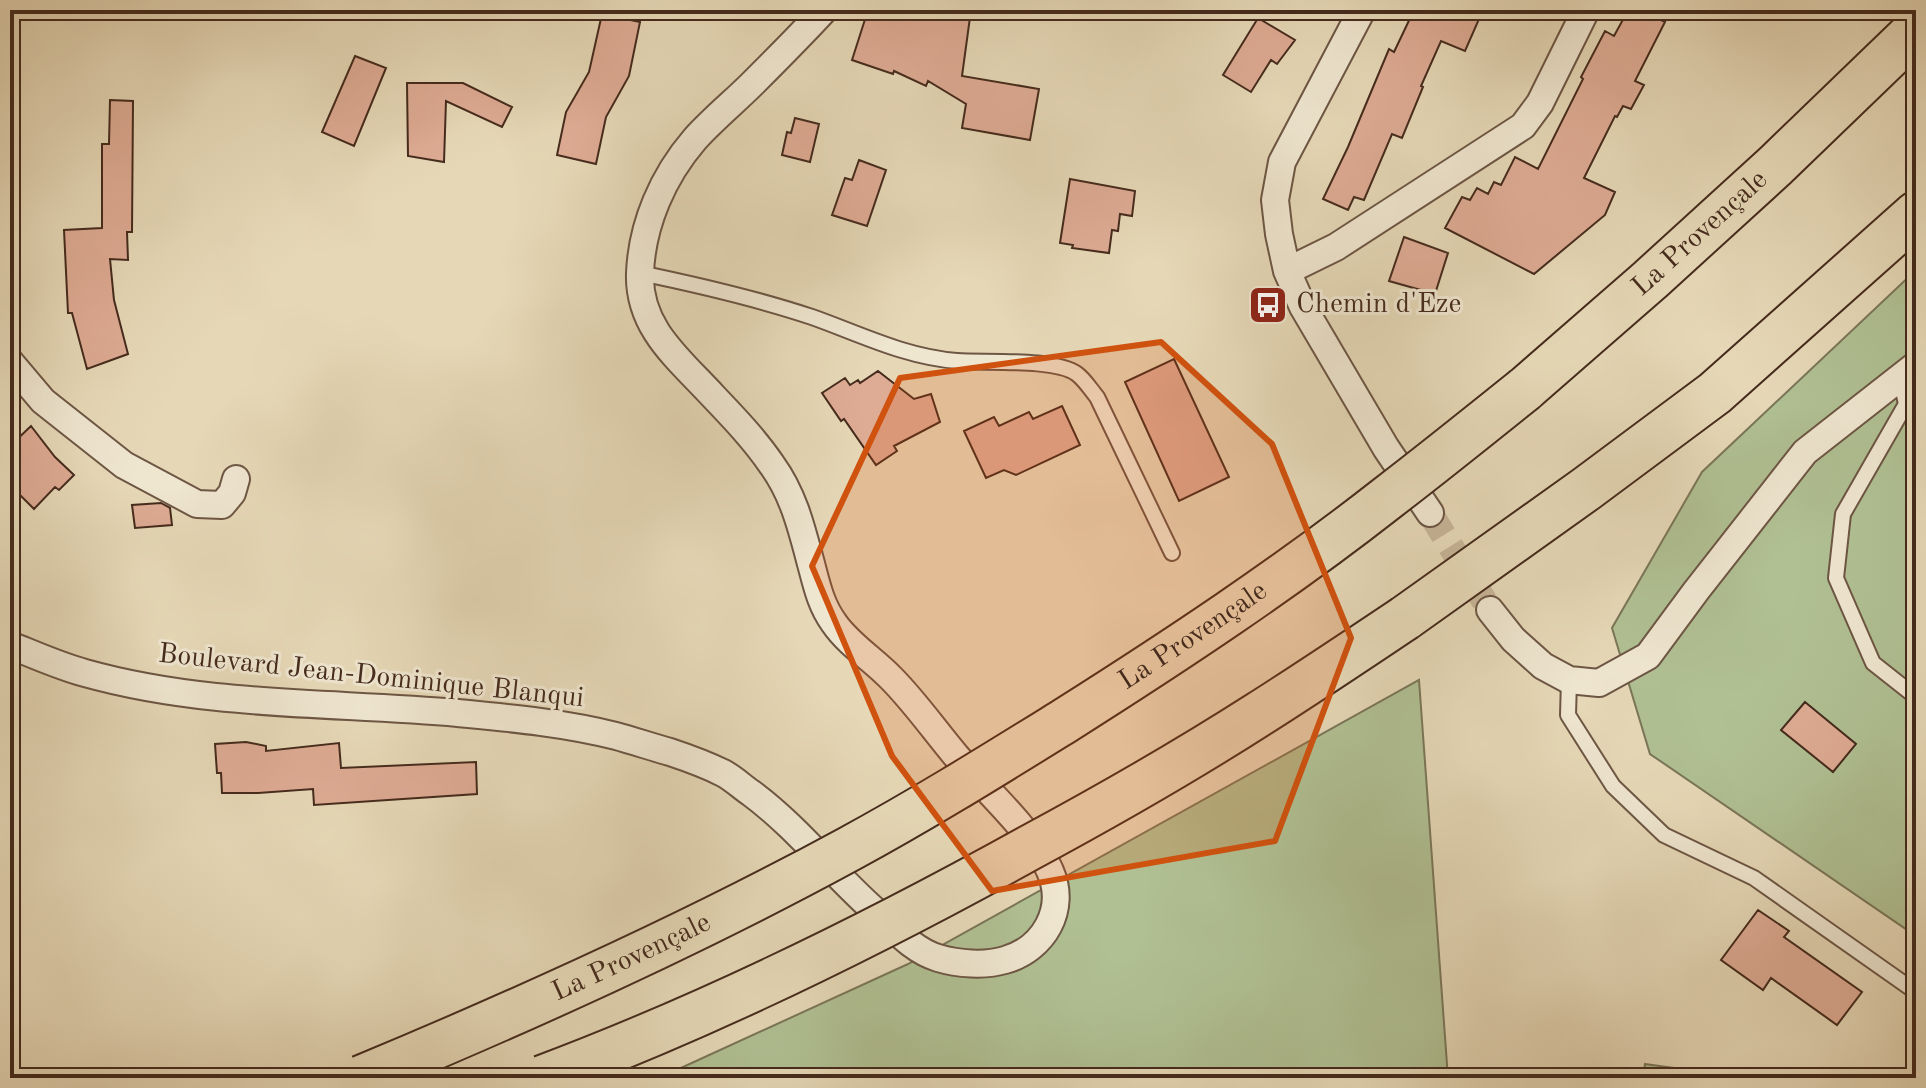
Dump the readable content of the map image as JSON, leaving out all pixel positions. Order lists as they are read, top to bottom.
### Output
{
  "streets": {
    "highway": ["La Provençale"],
    "street": ["Boulevard Jean-Dominique Blanqui"]
  },
  "places": {
    "bus stop": ["Chemin d'Eze"]
  }
}
